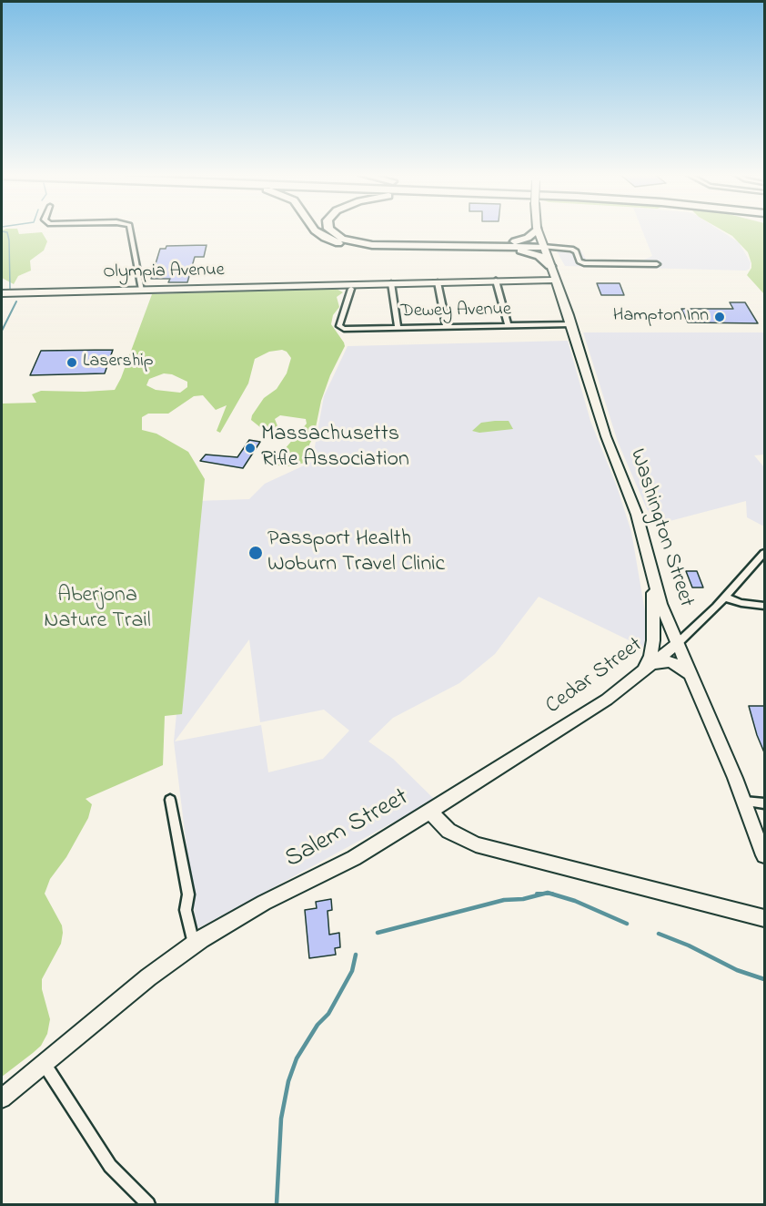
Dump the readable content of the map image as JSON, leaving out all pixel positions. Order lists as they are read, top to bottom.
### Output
{
  "streets": {
    "main road": [
      "Olympia Avenue",
      "Washington Street",
      "Cedar Street",
      "Salem Street"
    ],
    "street": ["Dewey Avenue"]
  },
  "crossings": [
    ["Olympia Avenue", "Washington Street"],
    ["Dewey Avenue", "Washington Street"],
    ["Washington Street", "Cedar Street"],
    ["Cedar Street", "Salem Street"]
  ],
  "parks": ["Aberjona Nature Trail"],
  "places": [
    "Hampton Inn",
    "Lasership",
    "Massachusetts Rifle Association",
    "Passport Health Woburn Travel Clinic"
  ]
}
